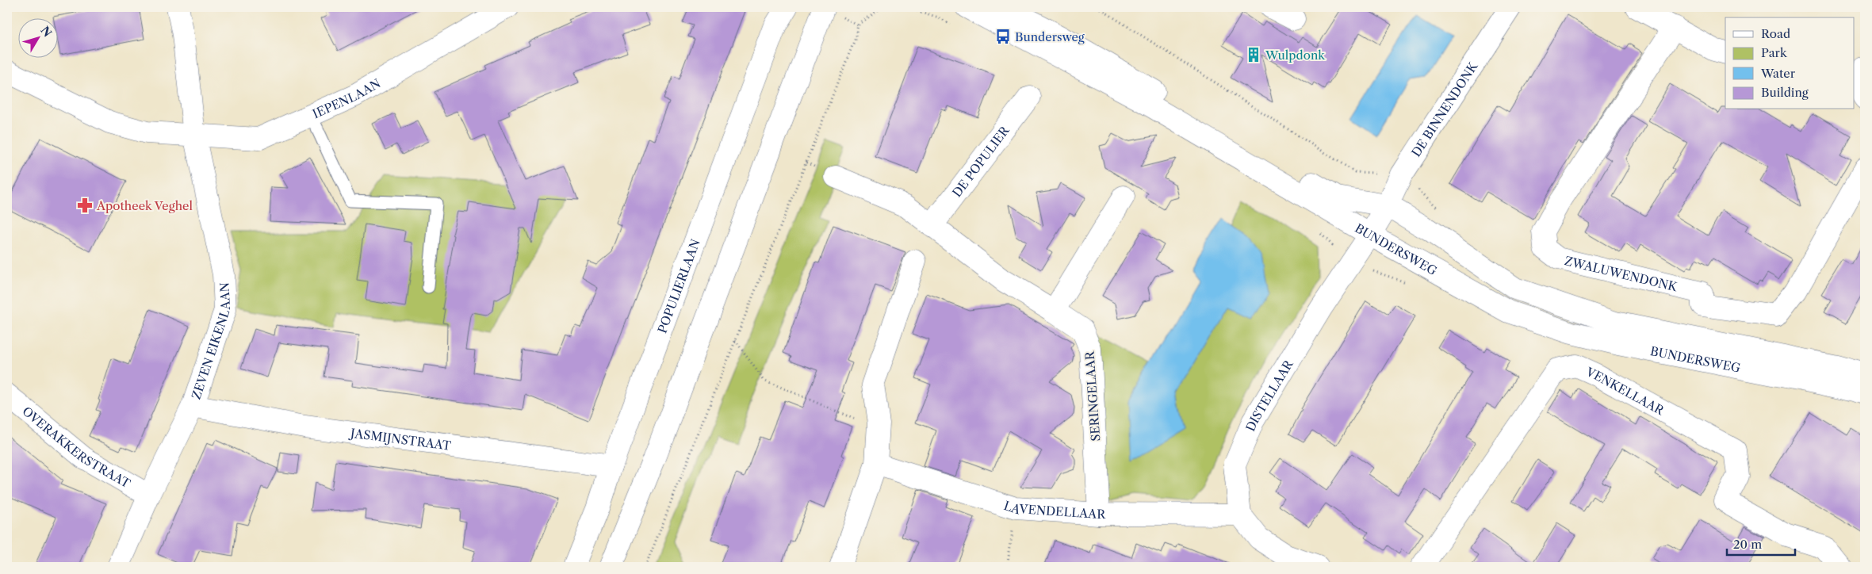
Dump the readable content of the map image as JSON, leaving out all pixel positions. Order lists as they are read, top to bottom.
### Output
{
  "streets": {
    "street": [
      "IEPENLAAN",
      "DE BINNENDONK",
      "DE POPULIER",
      "BUNDERSWEG",
      "ZWALUWENDONK",
      "POPULIERLAAN",
      "ZEVEN EIKENLAAN",
      "VENKELLAAR",
      "DISTELLAAR",
      "SERINGELAAR",
      "JASMIJNSTRAAT",
      "OVERAKKERSTRAAT",
      "LAVENDELLAAR"
    ]
  },
  "crossings": [
    ["IEPENLAAN", "ZEVEN EIKENLAAN"],
    ["DE BINNENDONK", "BUNDERSWEG"],
    ["DE BINNENDONK", "DISTELLAAR"],
    ["BUNDERSWEG", "DISTELLAAR"],
    ["POPULIERLAAN", "JASMIJNSTRAAT"],
    ["ZEVEN EIKENLAAN", "JASMIJNSTRAAT"],
    ["ZEVEN EIKENLAAN", "OVERAKKERSTRAAT"],
    ["DISTELLAAR", "LAVENDELLAAR"],
    ["SERINGELAAR", "LAVENDELLAAR"]
  ],
  "places": {
    "bus stop": ["Bundersweg"],
    "building": ["Wulpdonk"],
    "pharmacy": ["Apotheek Veghel"]
  },
  "legend": [
    "Road",
    "Park",
    "Water",
    "Building"
  ],
  "scale_bar": "20 m",
  "north": "top right"
}
